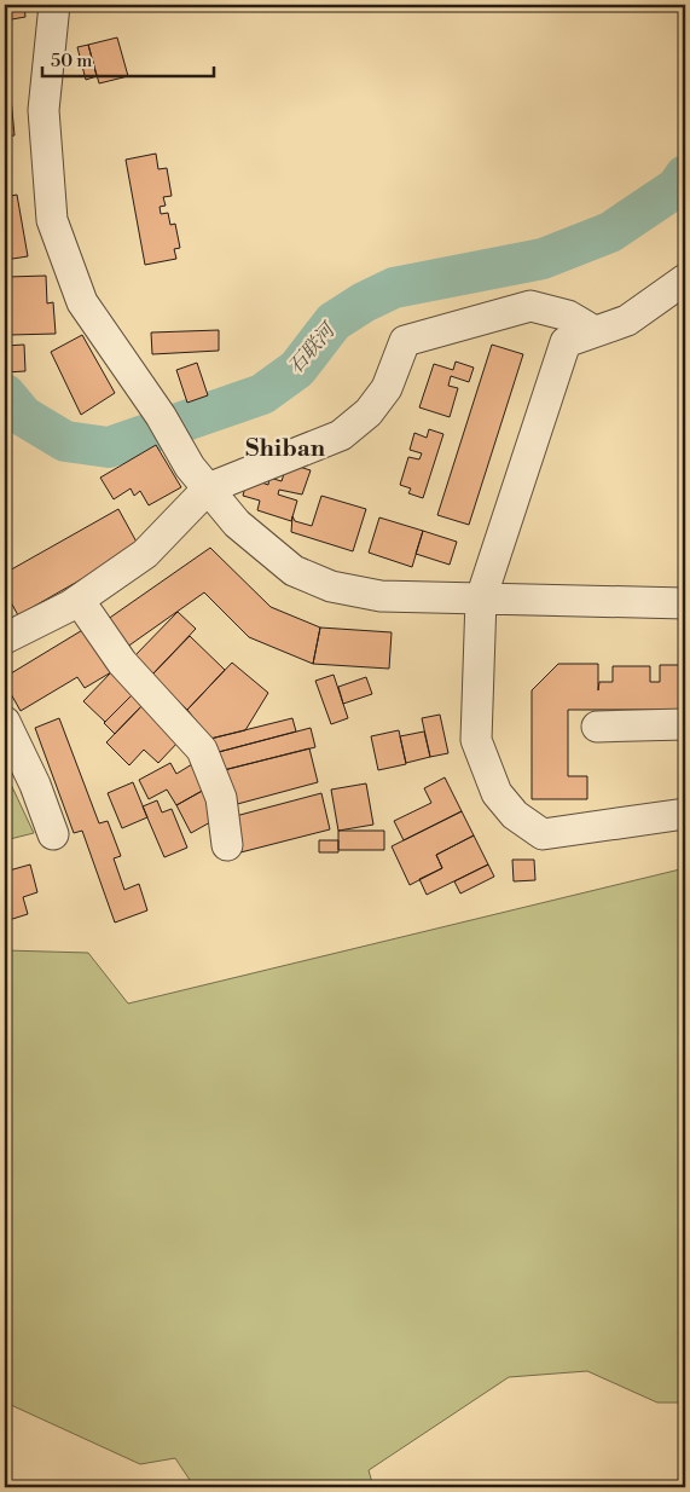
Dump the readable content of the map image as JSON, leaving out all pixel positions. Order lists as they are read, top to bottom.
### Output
{
  "districts": ["Shiban"],
  "water": ["石联河"],
  "scale_bar": "50 m"
}
